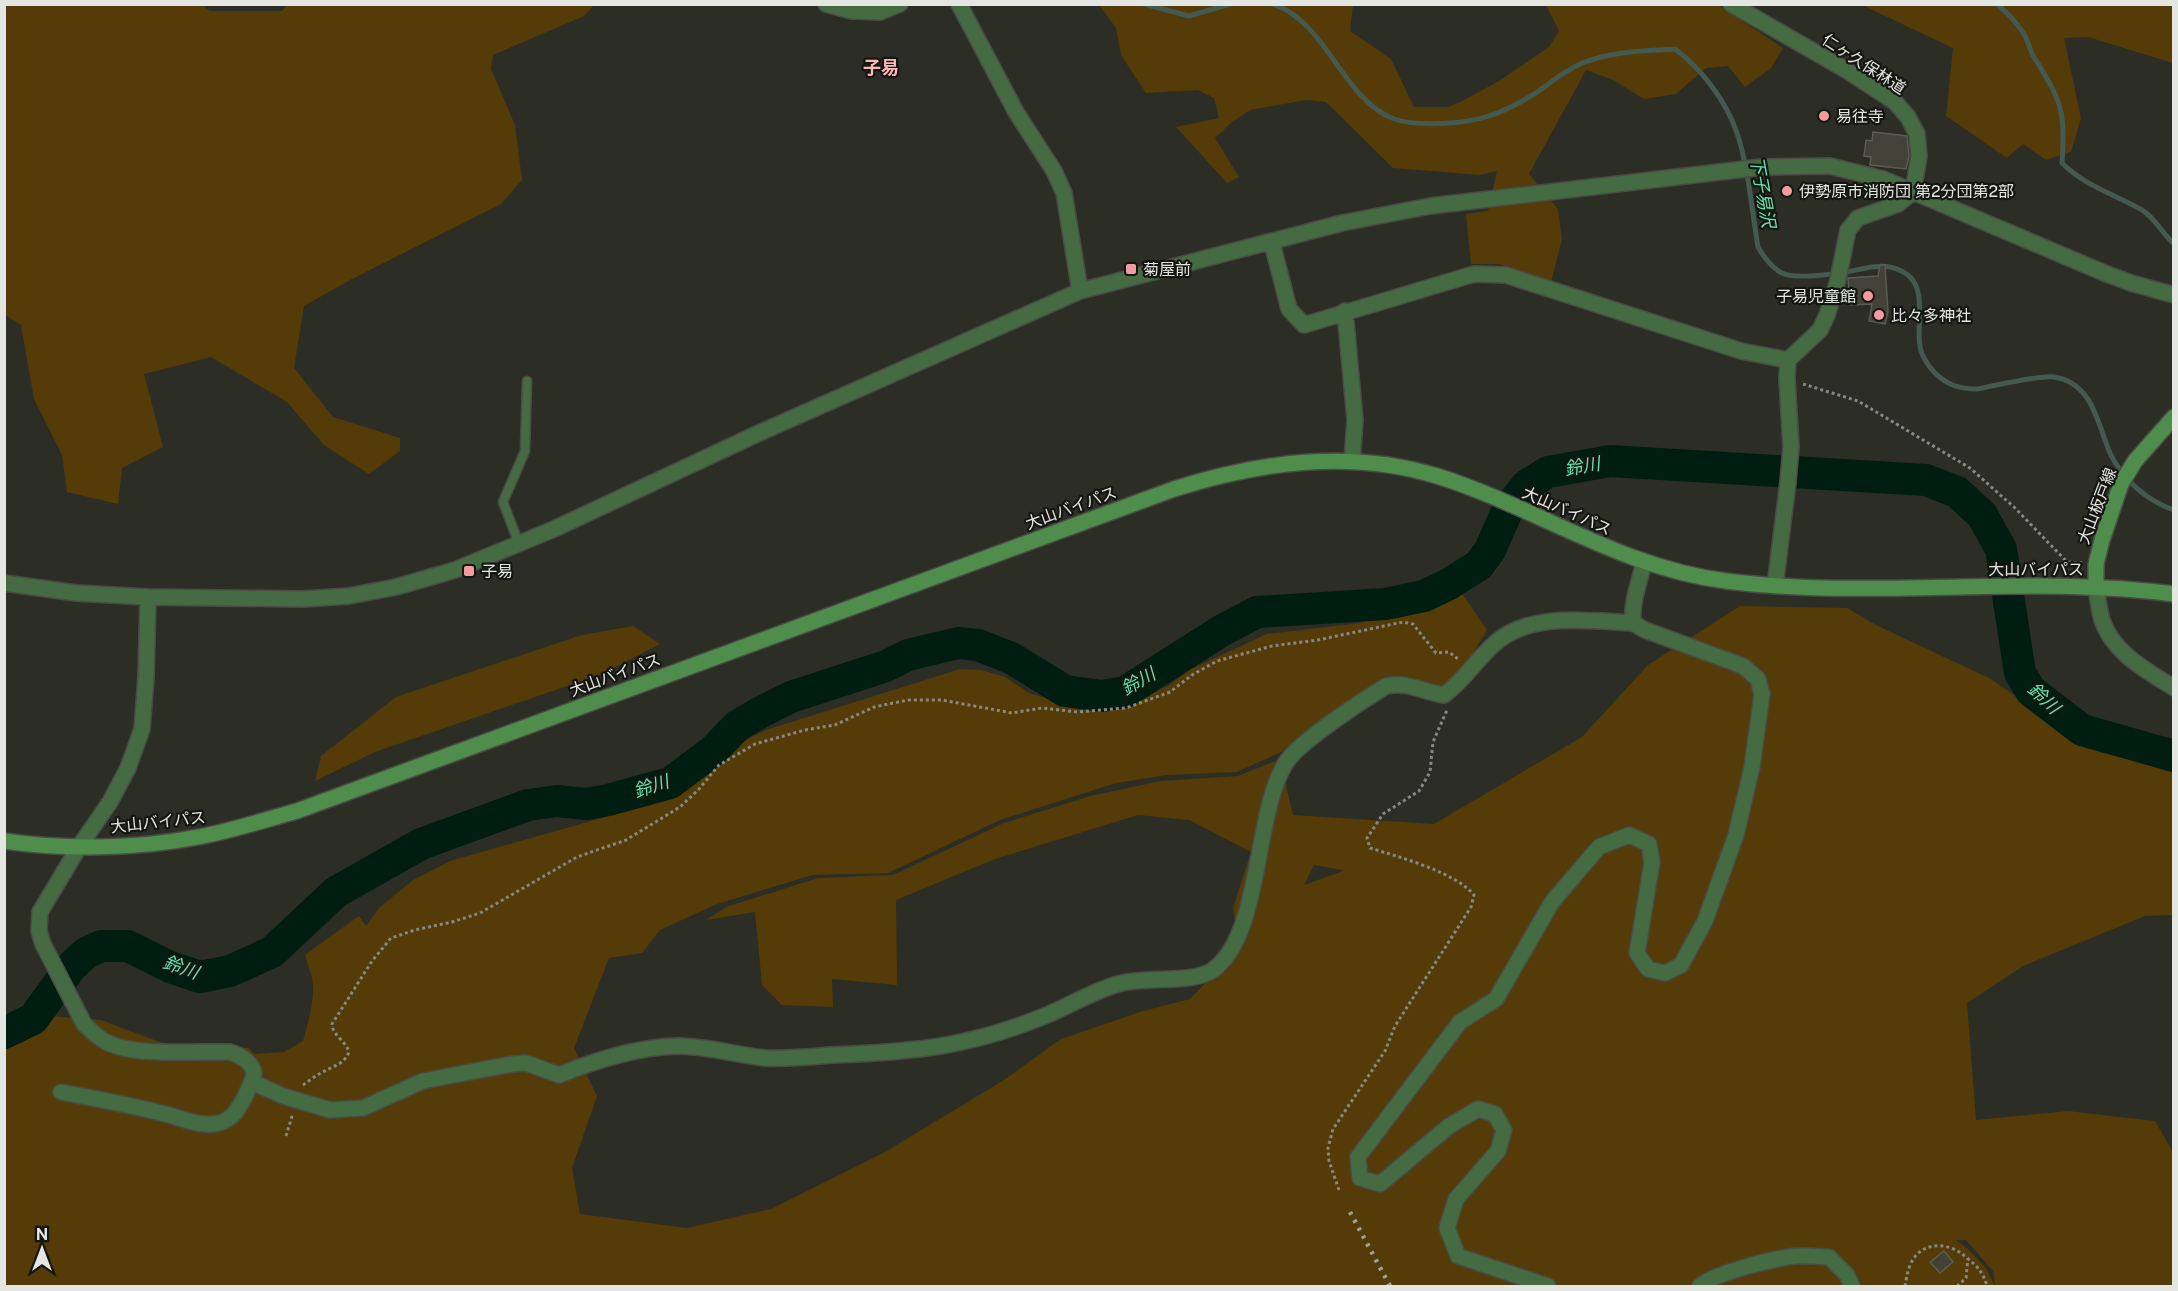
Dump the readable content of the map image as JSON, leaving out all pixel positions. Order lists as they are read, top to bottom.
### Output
{
  "streets": {
    "main road": ["大山板戸線", "大山バイパス"],
    "street": ["仁ヶ久保林道"]
  },
  "crossings": [
    ["大山板戸線", "大山バイパス"]
  ],
  "districts": ["子易"],
  "water": ["下子易沢", "鈴川"],
  "places": {
    "other": [
      "易往寺",
      "伊勢原市消防団 第2分団第2部",
      "子易児童館",
      "比々多神社"
    ],
    "transit": ["菊屋前", "子易"]
  },
  "north": "top"
}
